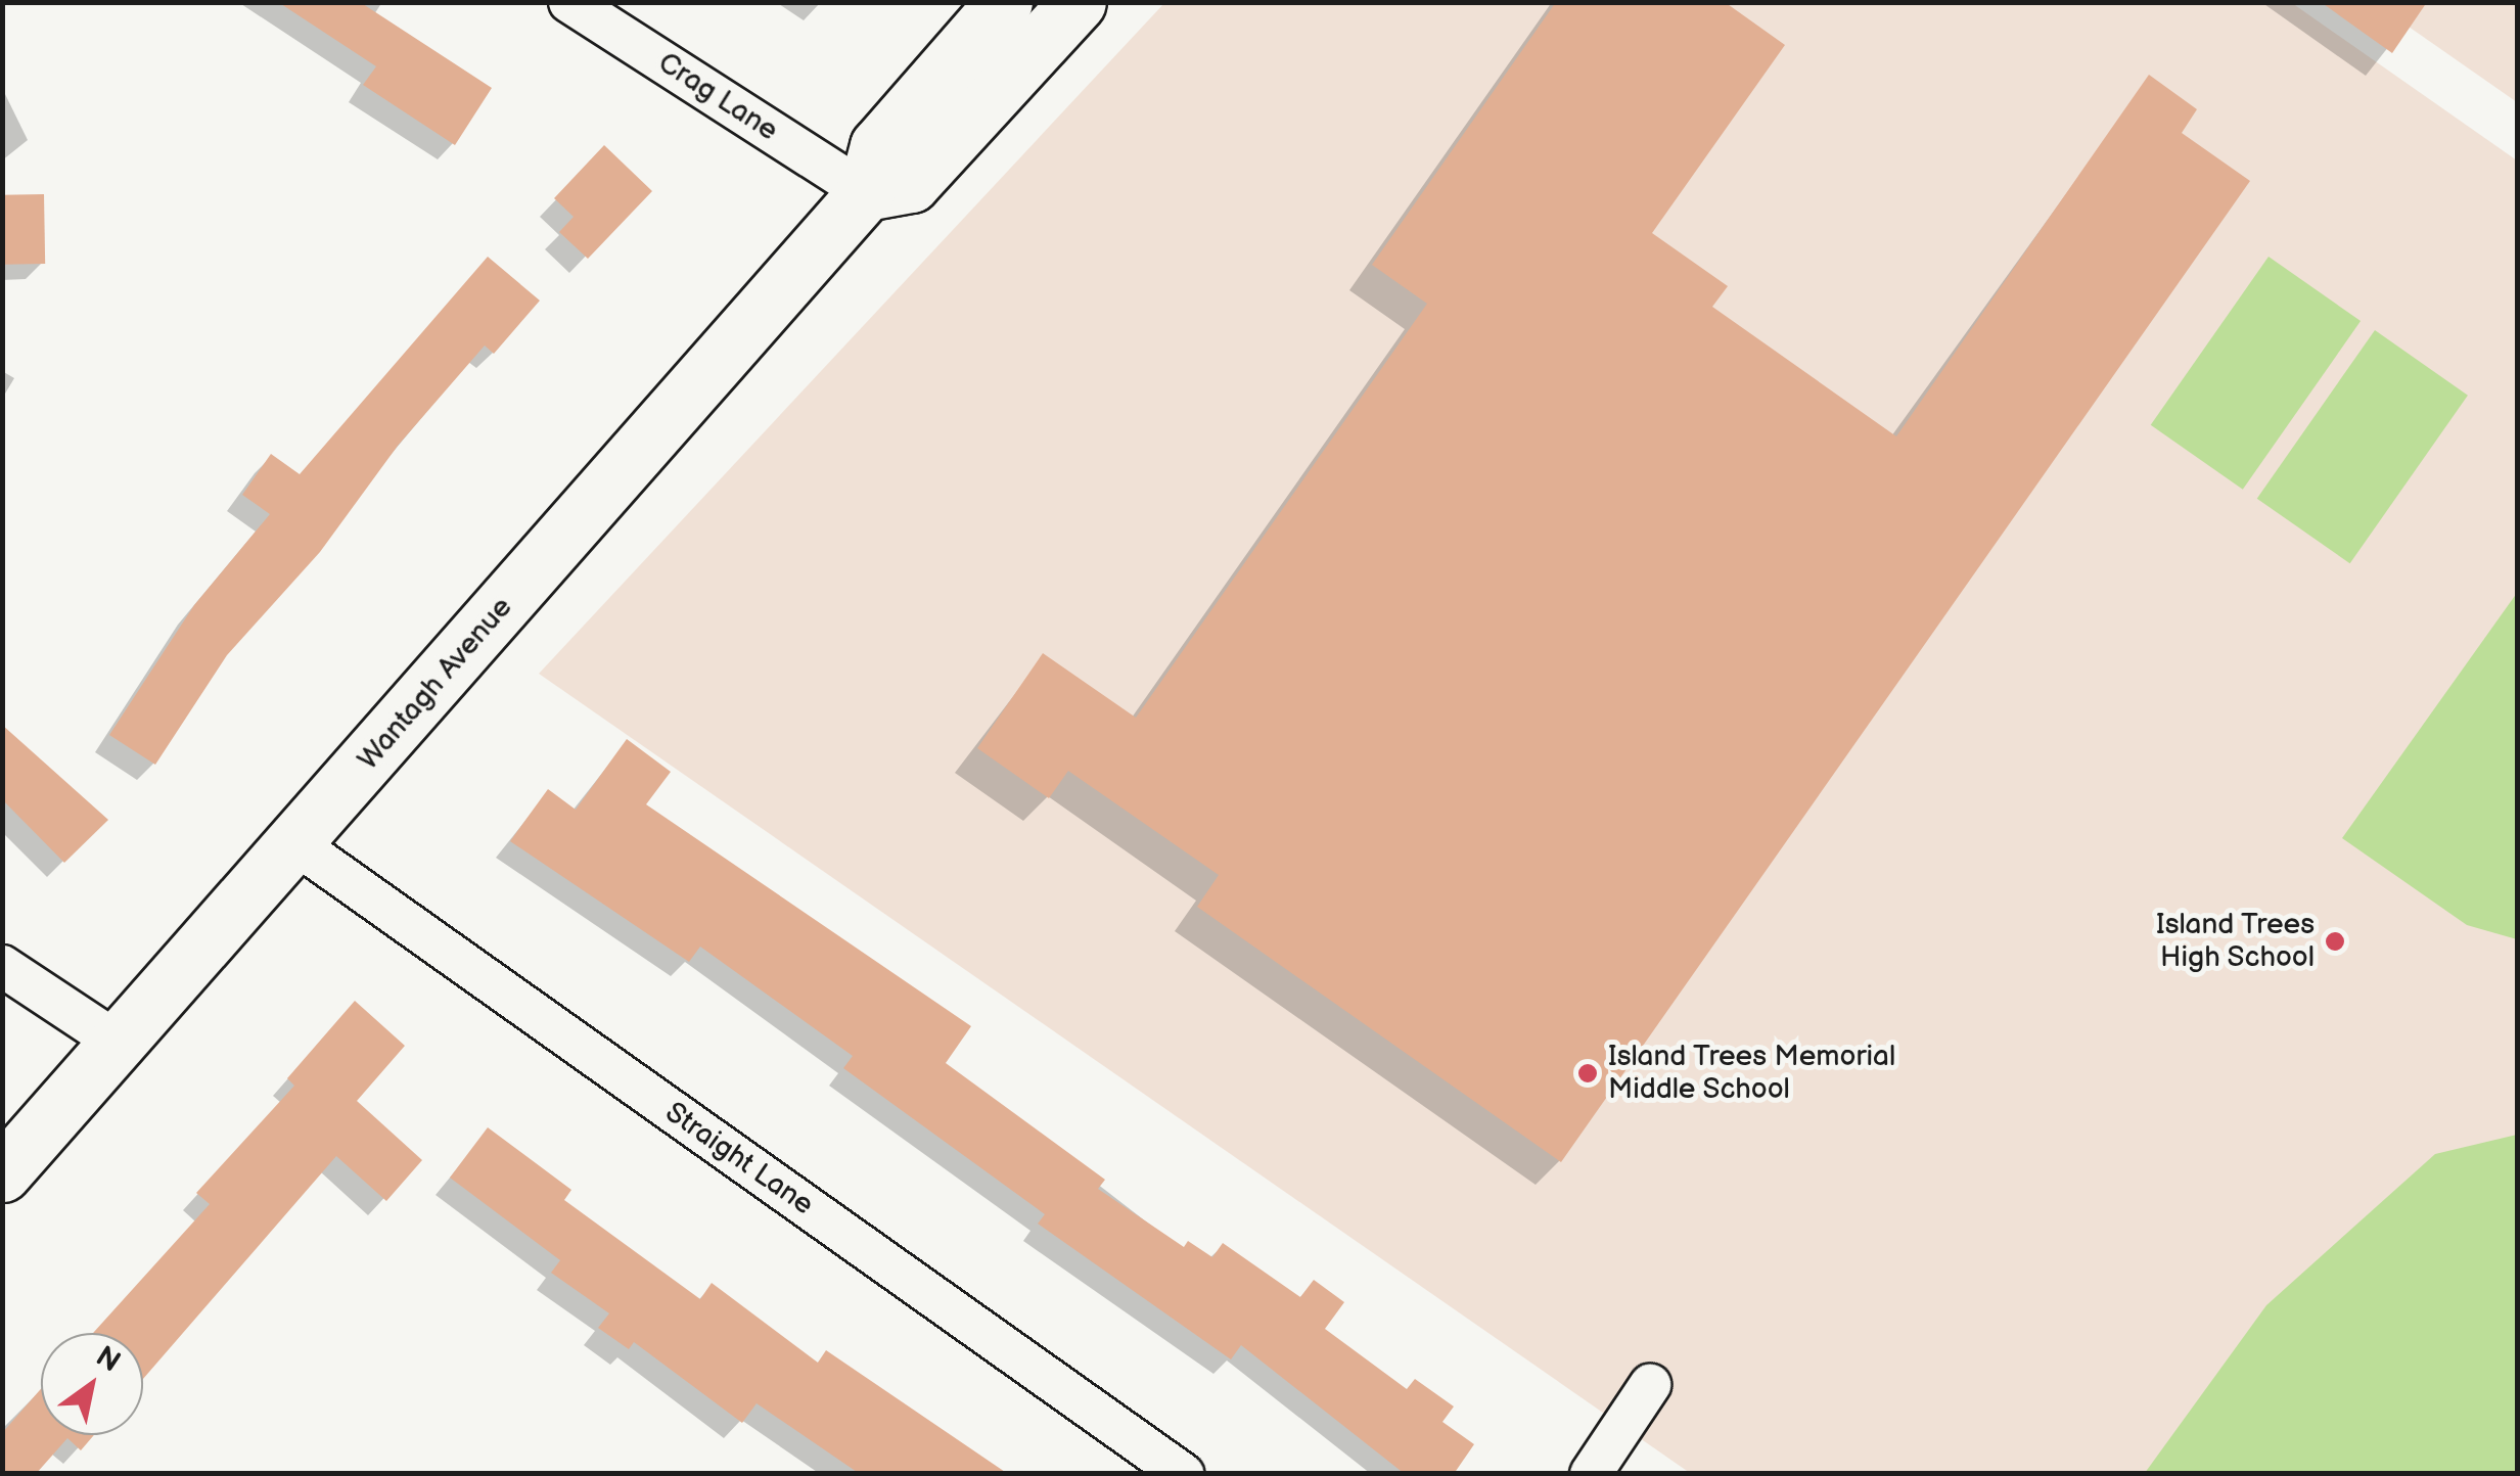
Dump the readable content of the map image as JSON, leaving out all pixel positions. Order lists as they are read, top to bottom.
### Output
{
  "streets": {
    "main road": ["Wantagh Avenue"],
    "street": ["Crag Lane", "Straight Lane"]
  },
  "crossings": [
    ["Crag Lane", "Wantagh Avenue"],
    ["Wantagh Avenue", "Straight Lane"]
  ],
  "places": ["Island Trees High School", "Island Trees Memorial Middle School"],
  "north": "top right"
}
